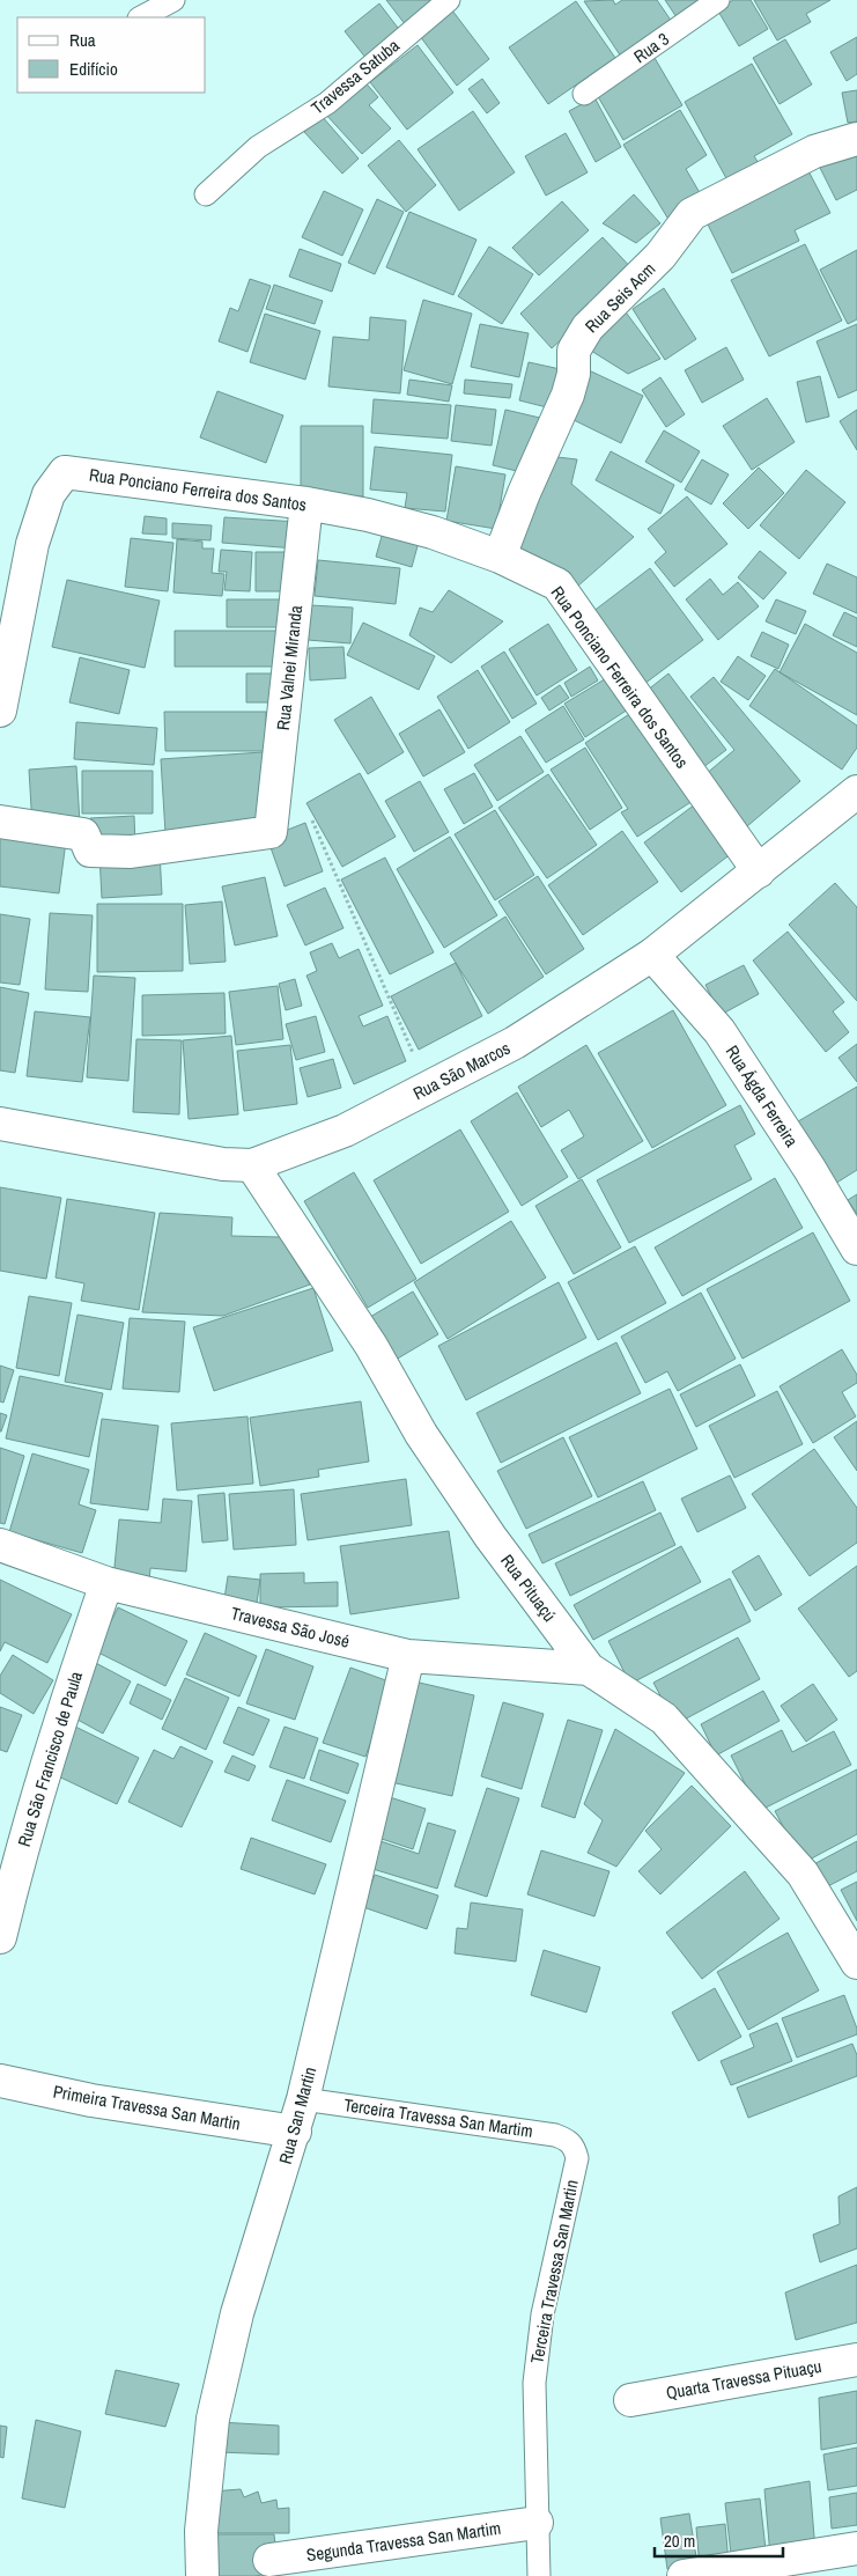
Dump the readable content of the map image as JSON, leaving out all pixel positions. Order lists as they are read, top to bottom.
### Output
{
  "streets": {
    "street": [
      "Rua Seis Acm",
      "Rua Ponciano Ferreira dos Santos",
      "Rua Valnei Miranda",
      "Rua São Marcos",
      "Rua Ágda Ferreira",
      "Rua Pituaçú",
      "Travessa São José",
      "Rua São Francisco de Paula",
      "Primeira Travessa San Martin",
      "Rua San Martin",
      "Quarta Travessa Pituaçu",
      "Segunda Travessa San Martim"
    ],
    "lane": [
      "Rua 3",
      "Travessa Satuba",
      "Terceira Travessa San Martim",
      "Terceira Travessa San Martin"
    ]
  },
  "crossings": [
    ["Rua Seis Acm", "Rua Ponciano Ferreira dos Santos"],
    ["Rua Ponciano Ferreira dos Santos", "Rua Valnei Miranda"],
    ["Rua Ponciano Ferreira dos Santos", "Rua São Marcos"],
    ["Rua São Marcos", "Rua Ágda Ferreira"],
    ["Rua São Marcos", "Rua Pituaçú"],
    ["Rua Pituaçú", "Travessa São José"],
    ["Travessa São José", "Rua São Francisco de Paula"],
    ["Travessa São José", "Rua San Martin"],
    ["Primeira Travessa San Martin", "Rua San Martin"],
    ["Rua San Martin", "Terceira Travessa San Martim"],
    ["Terceira Travessa San Martim", "Terceira Travessa San Martin"],
    ["Terceira Travessa San Martin", "Segunda Travessa San Martim"]
  ],
  "legend": ["Rua", "Edifício"],
  "scale_bar": "20 m"
}
